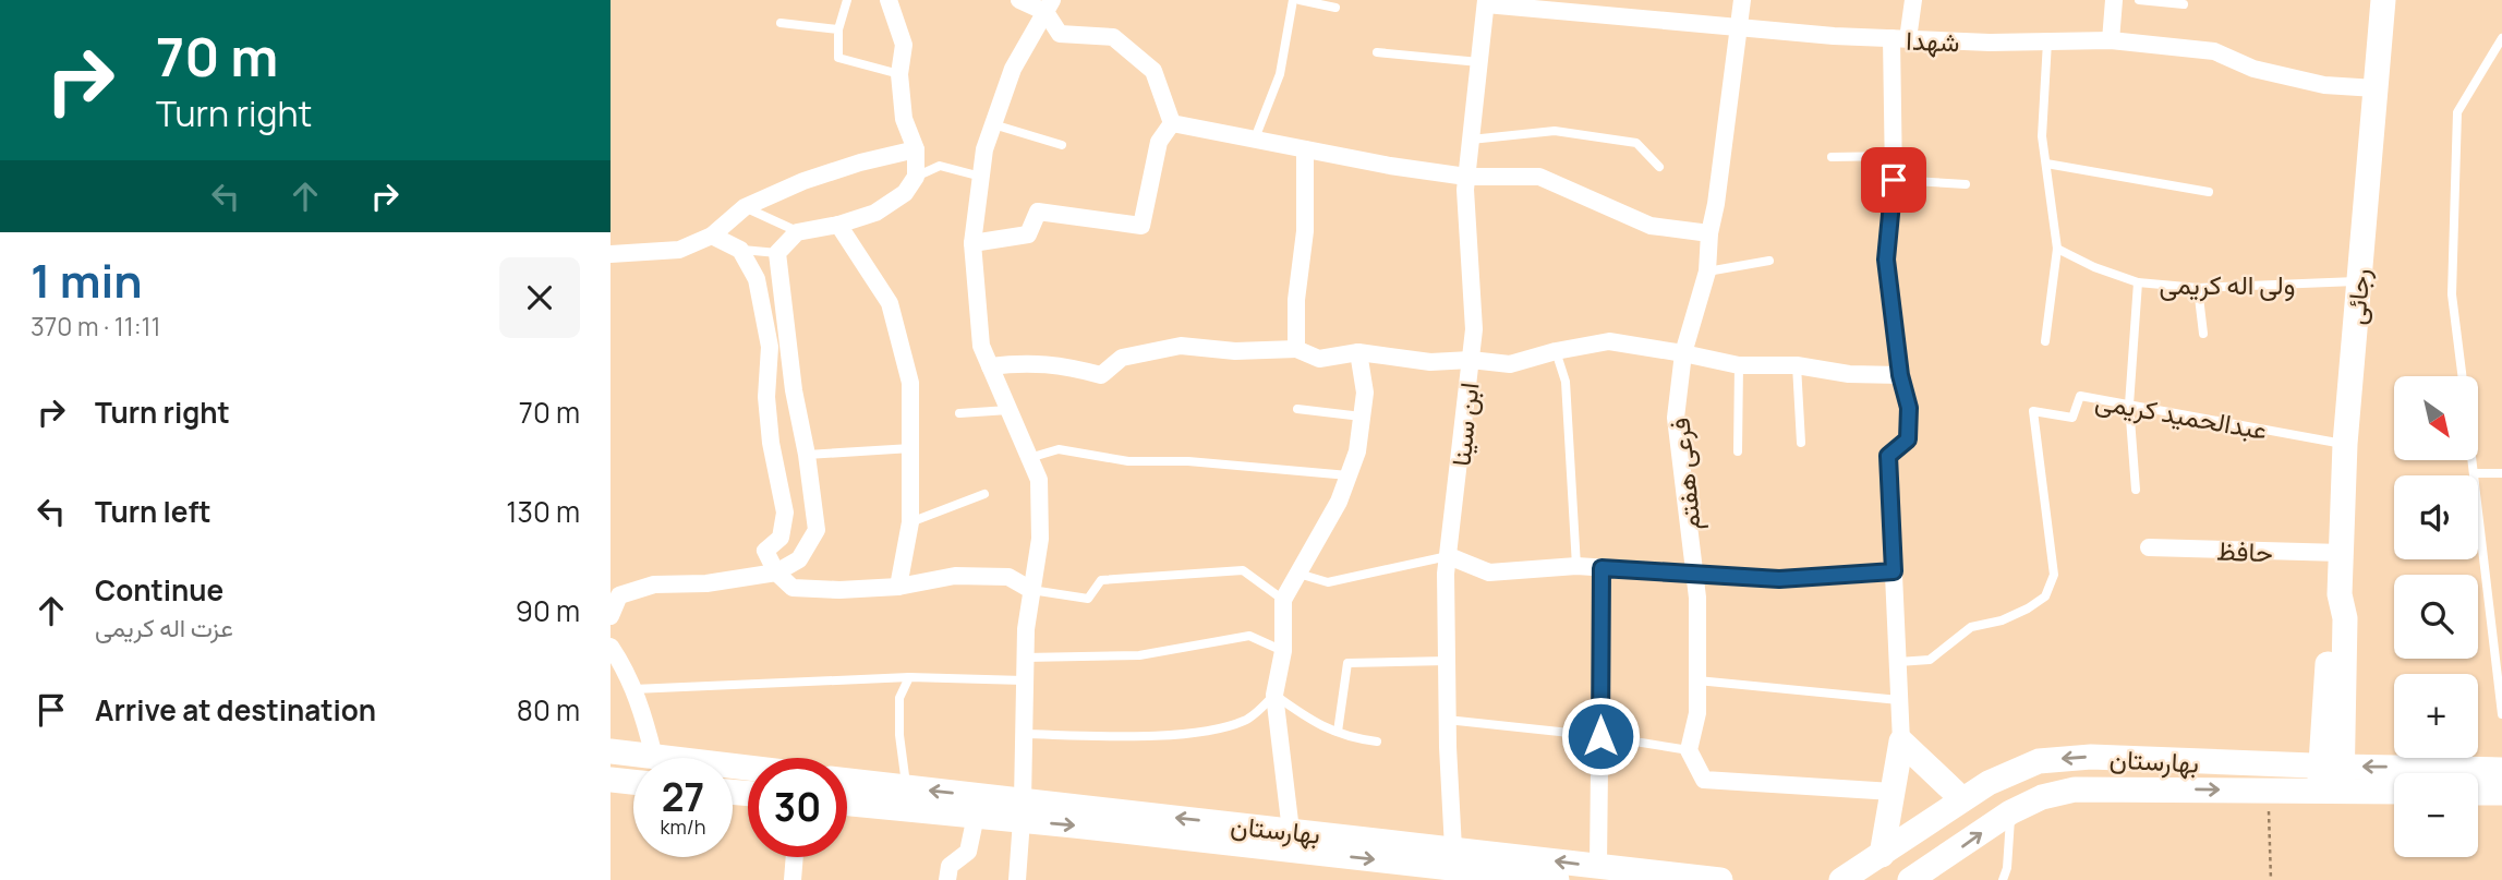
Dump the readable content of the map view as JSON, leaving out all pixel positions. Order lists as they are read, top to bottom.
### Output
{
  "streets": {
    "street": [
      "شهدا",
      "رجائی",
      "ابن سینا",
      "فرعی هفتم",
      "حافظ",
      "بهارستان"
    ],
    "lane": ["ولی اله کریمی", "عبدالحمید کریمی"]
  },
  "crossings": [
    ["شهدا", "رجائی"],
    ["شهدا", "ابن سینا"],
    ["شهدا", "فرعی هفتم"],
    ["ولی اله کریمی", "رجائی"],
    ["رجائی", "عبدالحمید کریمی"],
    ["رجائی", "حافظ"],
    ["رجائی", "بهارستان"],
    ["ابن سینا", "بهارستان"]
  ],
  "north": "bottom right",
  "page": {
    "turn": ["70 m", "Turn right"],
    "heading": ["1 min", "370 m · 11:11"],
    "list": [
      {
        "name": "Turn right",
        "value": "70 m"
      },
      {
        "name": "Turn left",
        "value": "130 m"
      },
      {
        "name": "Continue",
        "note": "عزت اله کریمی",
        "value": "90 m"
      },
      {
        "name": "Arrive at destination",
        "value": "80 m"
      }
    ],
    "map_buttons": ["+", "−"],
    "speed": "27 km/h",
    "limit": "30"
  }
}
